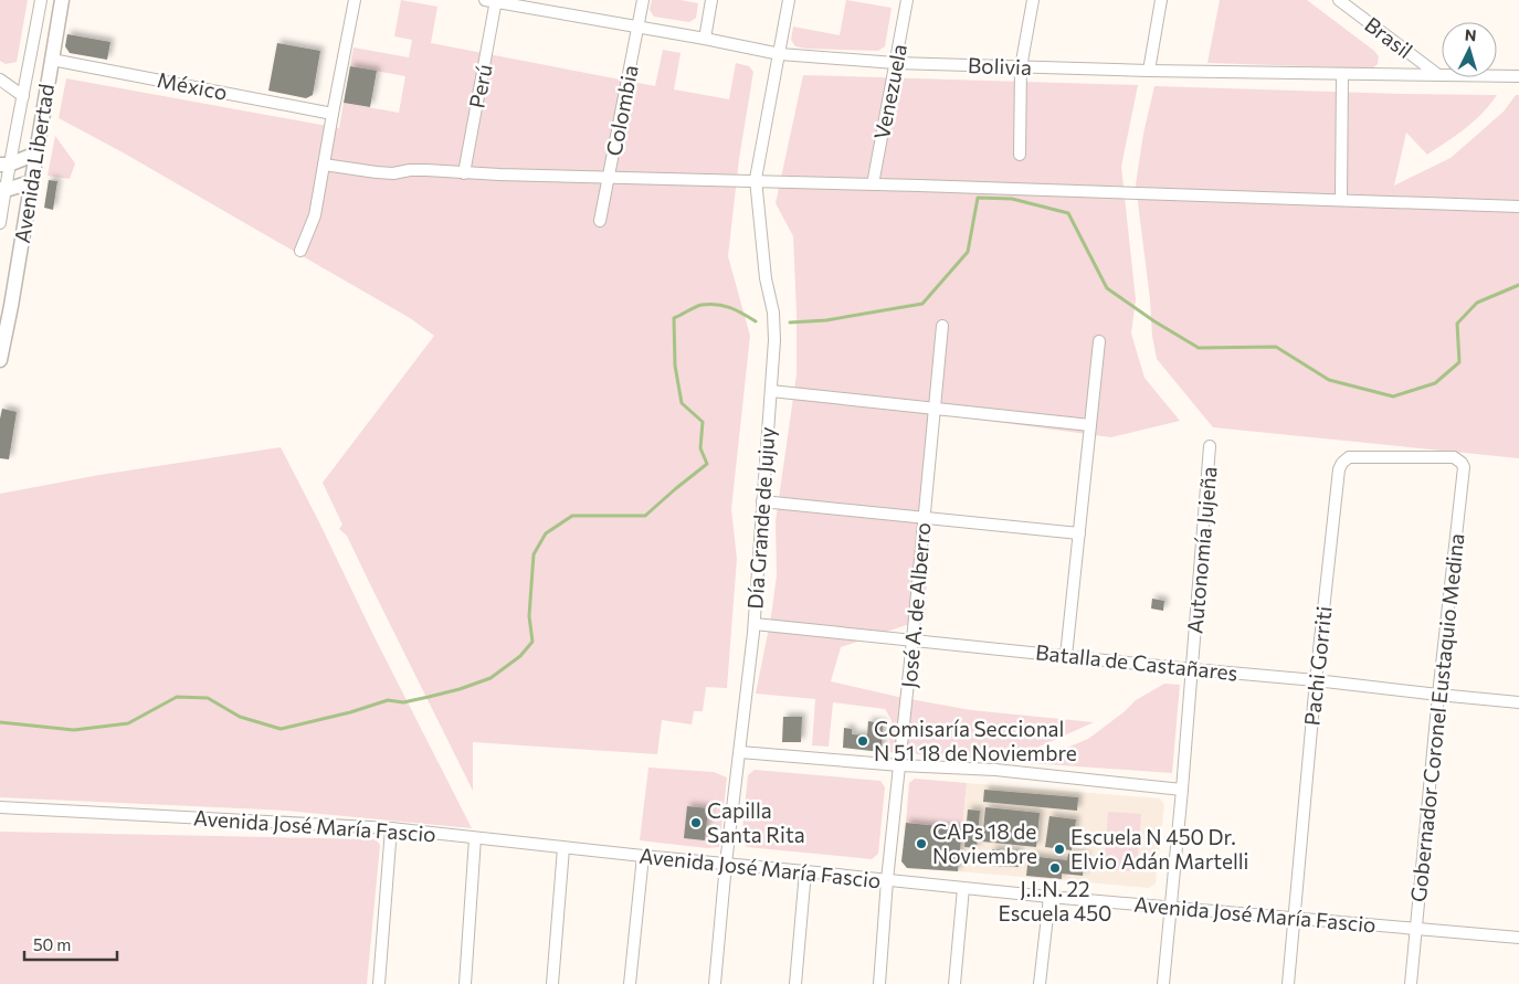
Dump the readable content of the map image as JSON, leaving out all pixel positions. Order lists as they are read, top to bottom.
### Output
{
  "streets": {
    "street": [
      "Brasil",
      "Bolivia",
      "México",
      "Perú",
      "Venezuela",
      "Colombia",
      "Avenida Libertad",
      "Día Grande de Jujuy",
      "Autonomía Jujeña",
      "José A. de Alberro",
      "Batalla de Castañares",
      "Pachi Gorriti",
      "Gobernador Coronel Eustaquio Medina",
      "Avenida José María Fascio"
    ]
  },
  "crossings": [
    ["Brasil", "Bolivia"],
    ["Bolivia", "Perú"],
    ["Bolivia", "Venezuela"],
    ["Bolivia", "Colombia"],
    ["Bolivia", "Día Grande de Jujuy"],
    ["México", "Avenida Libertad"],
    ["Día Grande de Jujuy", "Batalla de Castañares"],
    ["Día Grande de Jujuy", "Avenida José María Fascio"],
    ["Autonomía Jujeña", "Batalla de Castañares"],
    ["Autonomía Jujeña", "Avenida José María Fascio"],
    ["José A. de Alberro", "Batalla de Castañares"],
    ["José A. de Alberro", "Avenida José María Fascio"],
    ["Batalla de Castañares", "Pachi Gorriti"],
    ["Batalla de Castañares", "Gobernador Coronel Eustaquio Medina"],
    ["Pachi Gorriti", "Gobernador Coronel Eustaquio Medina"],
    ["Pachi Gorriti", "Avenida José María Fascio"],
    ["Gobernador Coronel Eustaquio Medina", "Avenida José María Fascio"]
  ],
  "places": [
    "Comisaría Seccional N 51 18 de Noviembre",
    "Capilla Santa Rita",
    "CAPs 18 de Noviembre",
    "Escuela N 450 Dr. Elvio Adán Martelli",
    "J.I.N. 22 Escuela 450"
  ],
  "scale_bar": "50 m",
  "north": "top"
}
